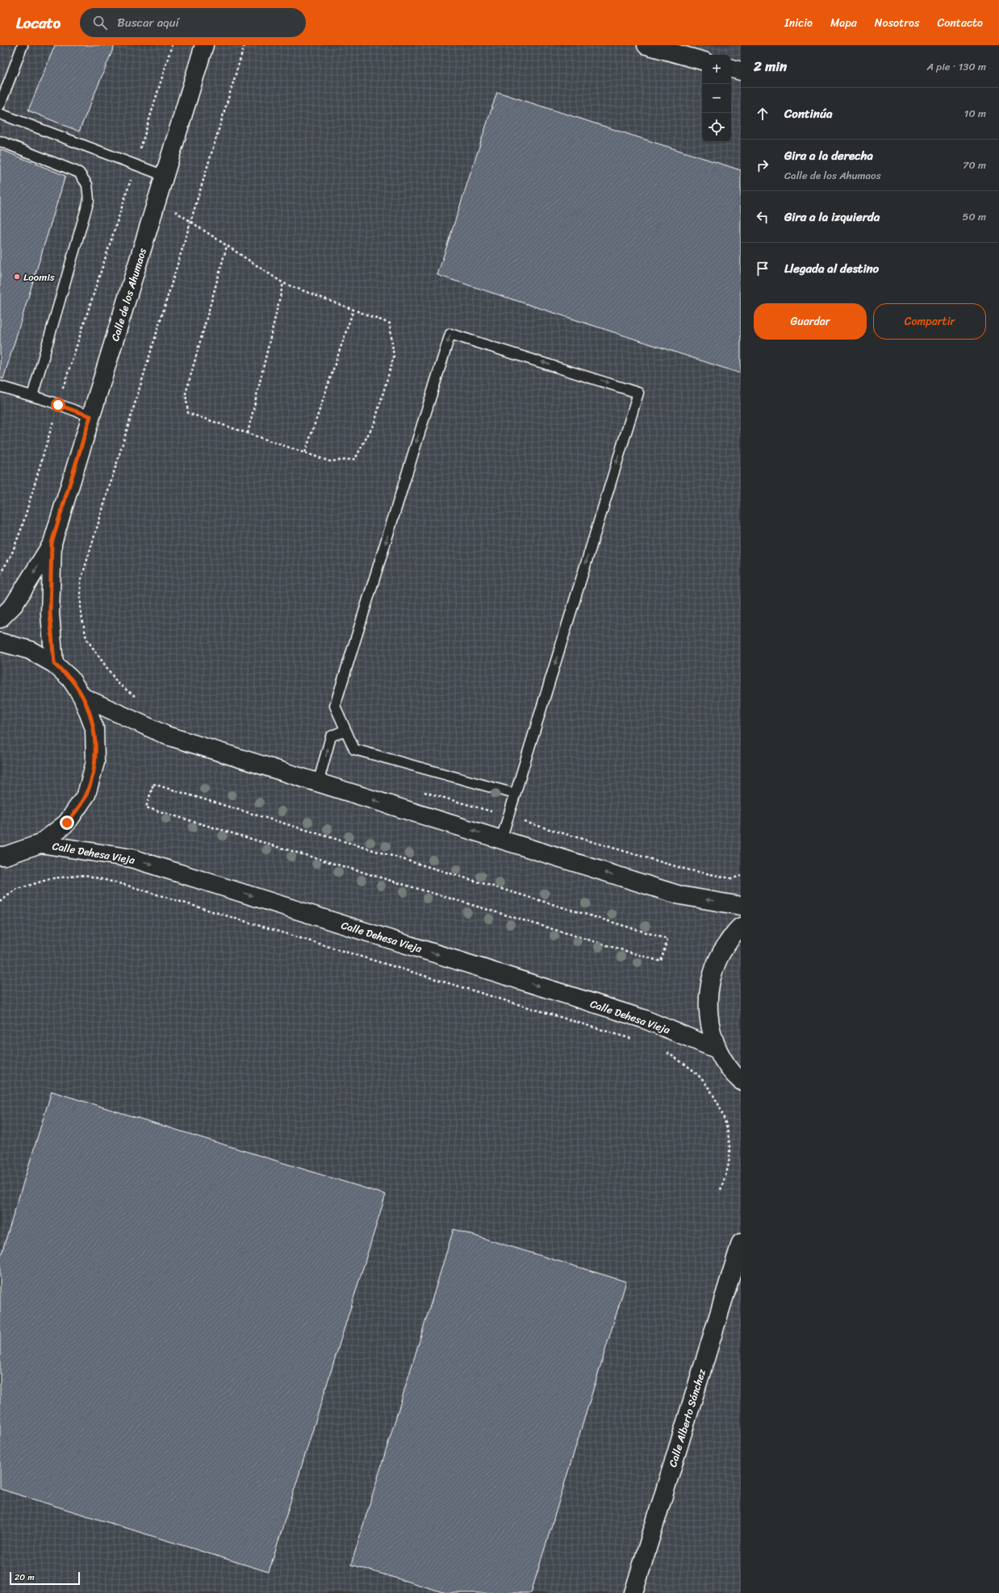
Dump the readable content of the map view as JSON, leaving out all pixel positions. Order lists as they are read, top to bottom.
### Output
{
  "streets": {
    "street": ["Calle de los Ahumaos", "Calle Dehesa Vieja", "Calle Alberto Sánchez"]
  },
  "places": ["Loomis"],
  "scale_bar": "20 m",
  "page": {
    "header": "Locato",
    "search": "Buscar aquí",
    "nav": [
      "Inicio",
      "Mapa",
      "Nosotros",
      "Contacto"
    ],
    "heading": ["2 min", "A pie · 130 m"],
    "map_buttons": ["+", "−"],
    "list": [
      ["Continúa", "10 m"],
      ["Gira a la derecha", "Calle de los Ahumaos", "70 m"],
      ["Gira a la izquierda", "50 m"],
      "Llegada al destino"
    ],
    "buttons": ["Guardar", "Compartir"],
    "scale": "20 m"
  }
}
